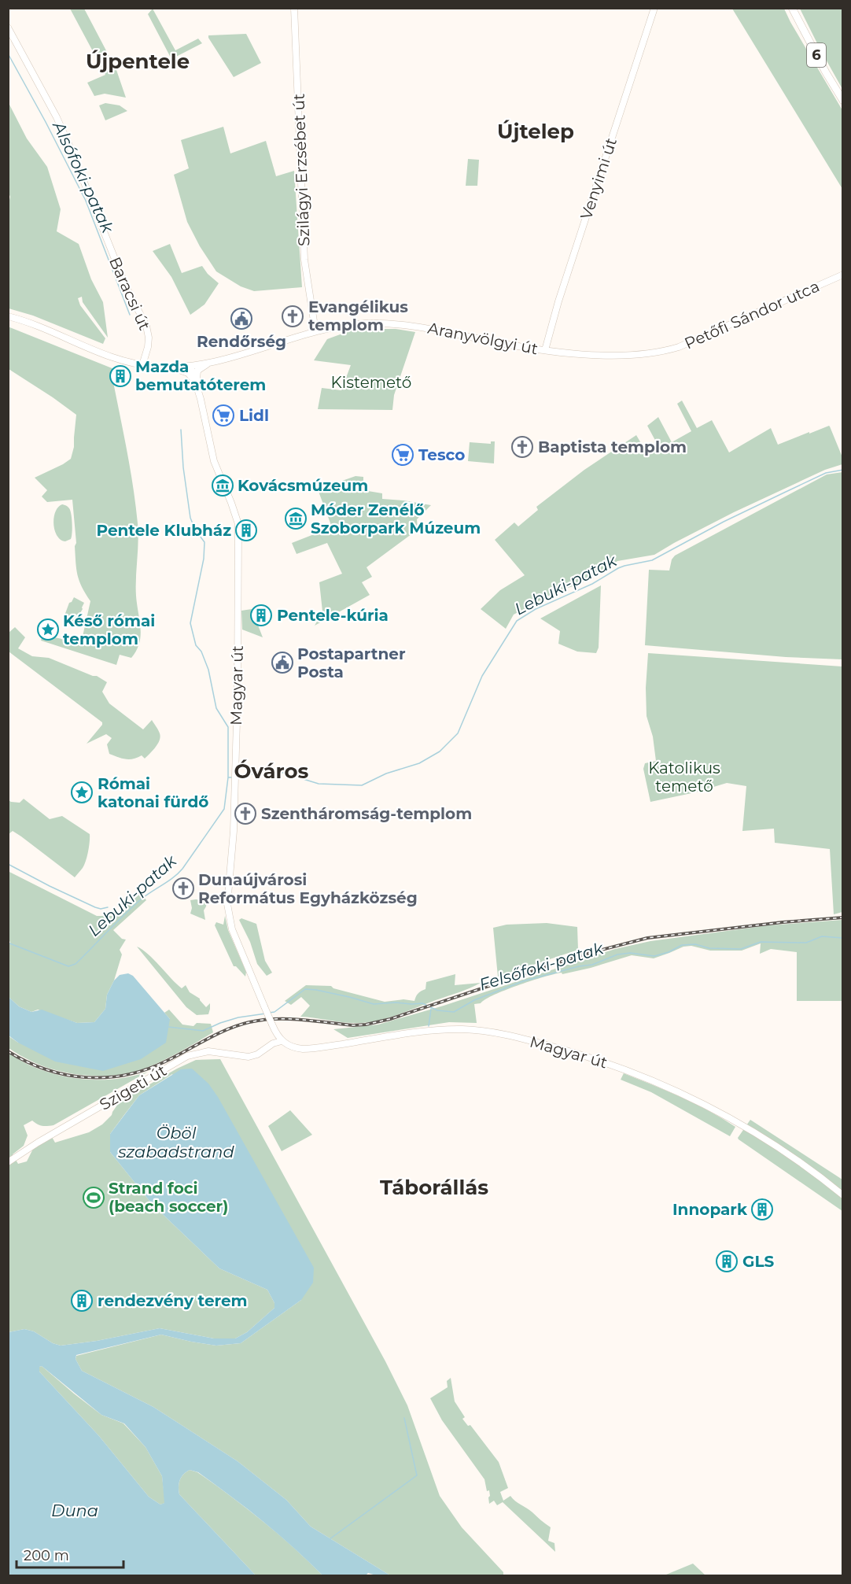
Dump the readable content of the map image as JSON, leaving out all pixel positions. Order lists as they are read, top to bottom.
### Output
{
  "streets": {
    "main road": ["6"],
    "street": [
      "Szilágyi Erzsébet út",
      "Venyimi út",
      "Baracsi út",
      "Petőfi Sándor utca",
      "Aranyvölgyi út",
      "Magyar út",
      "Szigeti út"
    ]
  },
  "crossings": [
    ["Szilágyi Erzsébet út", "Aranyvölgyi út"],
    ["Venyimi út", "Aranyvölgyi út"],
    ["Baracsi út", "Aranyvölgyi út"],
    ["Petőfi Sándor utca", "Aranyvölgyi út"],
    ["Aranyvölgyi út", "Magyar út"],
    ["Magyar út", "Szigeti út"]
  ],
  "districts": [
    "Újpentele",
    "Újtelep",
    "Óváros",
    "Táborállás"
  ],
  "water": [
    "Alsófoki-patak",
    "Lebuki-patak",
    "Felsőfoki-patak",
    "Öböl szabadstrand",
    "Duna"
  ],
  "parks": ["Kistemető", "Katolikus temető"],
  "places": {
    "church": [
      "Evangélikus templom",
      "Baptista templom",
      "Szentháromság-templom",
      "Dunaújvárosi Református Egyházközség"
    ],
    "public building": ["Rendőrség", "Postapartner Posta"],
    "building": [
      "Mazda bemutatóterem",
      "Pentele Klubház",
      "Pentele-kúria",
      "Innopark",
      "GLS",
      "rendezvény terem"
    ],
    "supermarket": ["Lidl", "Tesco"],
    "museum": ["Kovácsmúzeum", "Móder Zenélő Szoborpark Múzeum"],
    "place": ["Késő római templom", "Római katonai fürdő"],
    "sports": ["Strand foci (beach soccer)"]
  },
  "scale_bar": "200 m"
}
